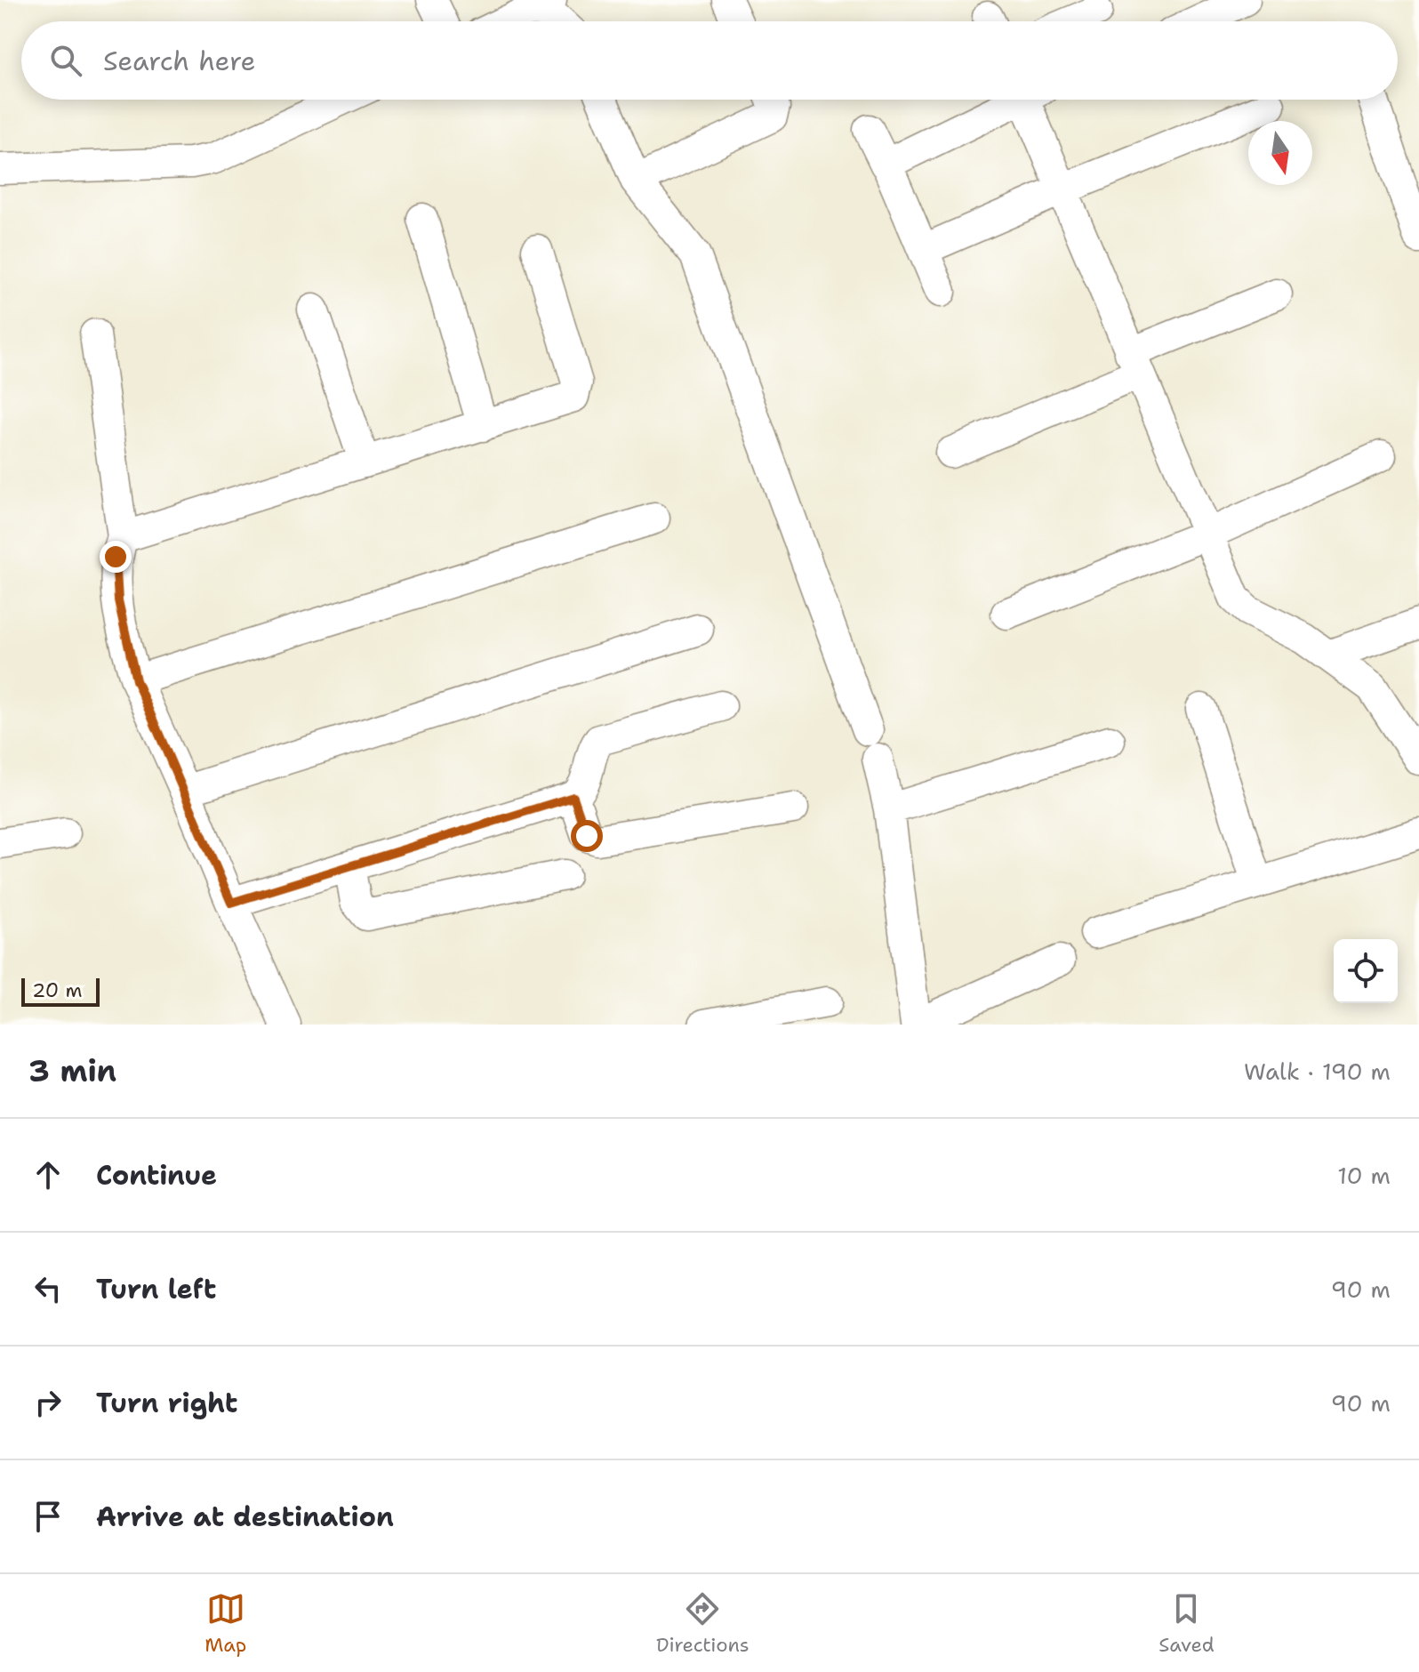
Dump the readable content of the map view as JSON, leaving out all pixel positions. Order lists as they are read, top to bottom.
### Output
{
  "scale_bar": "20 m",
  "north": "bottom",
  "page": {
    "search": "Search here",
    "scale": "20 m",
    "heading": ["3 min", "Walk · 190 m"],
    "list": [
      ["Continue", "10 m"],
      ["Turn left", "90 m"],
      ["Turn right", "90 m"],
      "Arrive at destination"
    ],
    "nav": ["Map", "Directions", "Saved"]
  }
}
